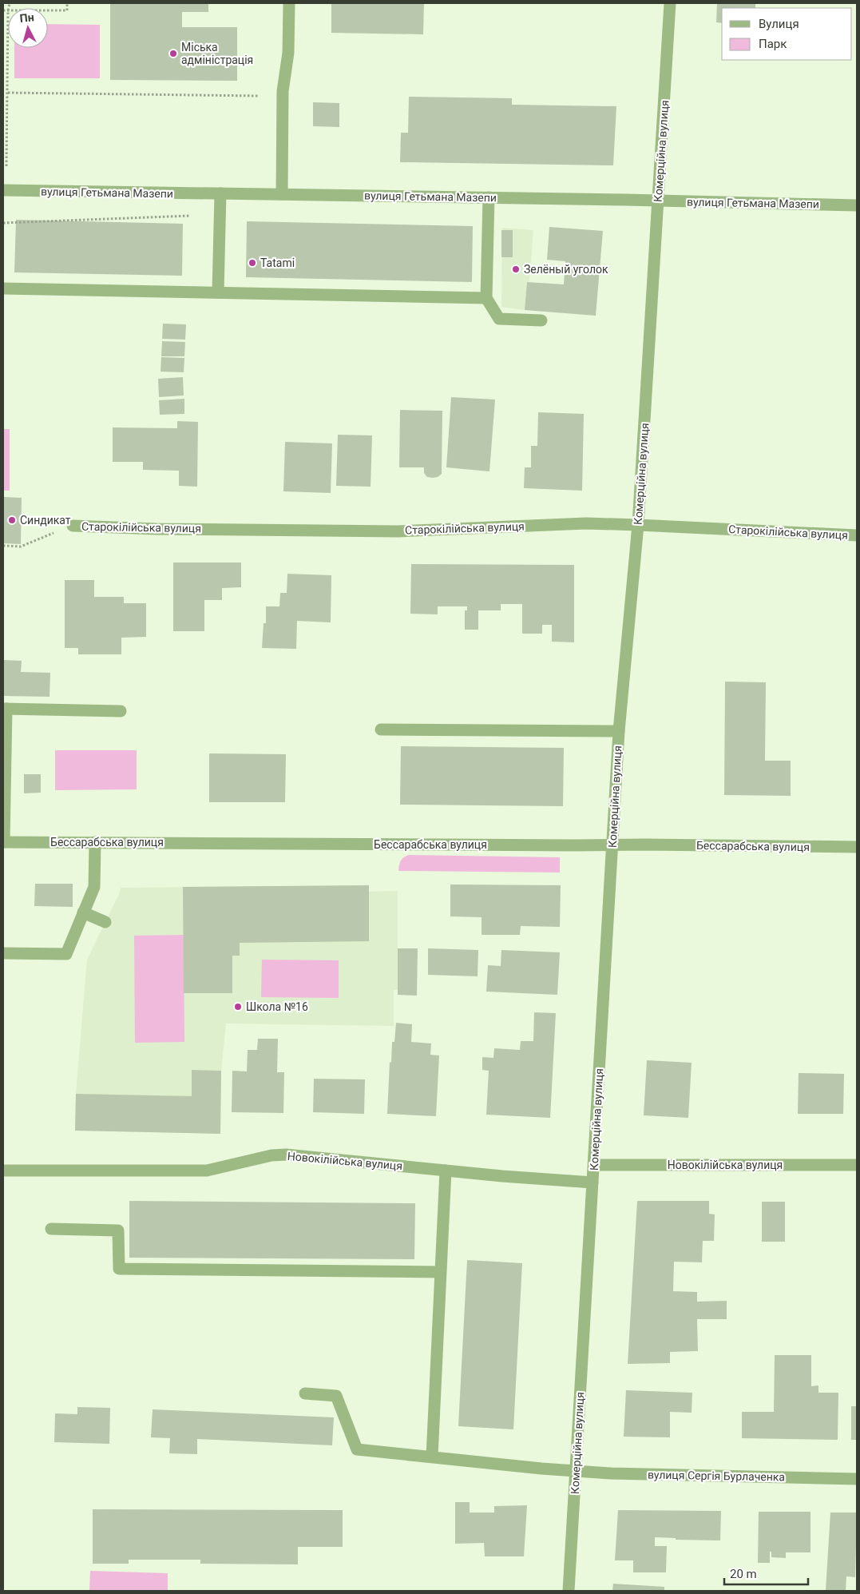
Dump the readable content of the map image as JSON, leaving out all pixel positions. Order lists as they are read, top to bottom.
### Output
{
  "streets": {
    "street": [
      "Комерційна вулиця",
      "вулиця Гетьмана Мазепи",
      "Старокілійська вулиця",
      "Бессарабська вулиця",
      "Новокілійська вулиця",
      "вулиця Сергія Бурлаченка"
    ]
  },
  "crossings": [
    ["Комерційна вулиця", "вулиця Гетьмана Мазепи"],
    ["Комерційна вулиця", "Старокілійська вулиця"],
    ["Комерційна вулиця", "Бессарабська вулиця"],
    ["Комерційна вулиця", "Новокілійська вулиця"],
    ["Комерційна вулиця", "вулиця Сергія Бурлаченка"]
  ],
  "places": [
    "Міська адміністрація",
    "Tatami",
    "Зелёный уголок",
    "Синдикат",
    "Школа №16"
  ],
  "legend": ["Вулиця", "Парк"],
  "scale_bar": "20 m",
  "north": "top"
}
